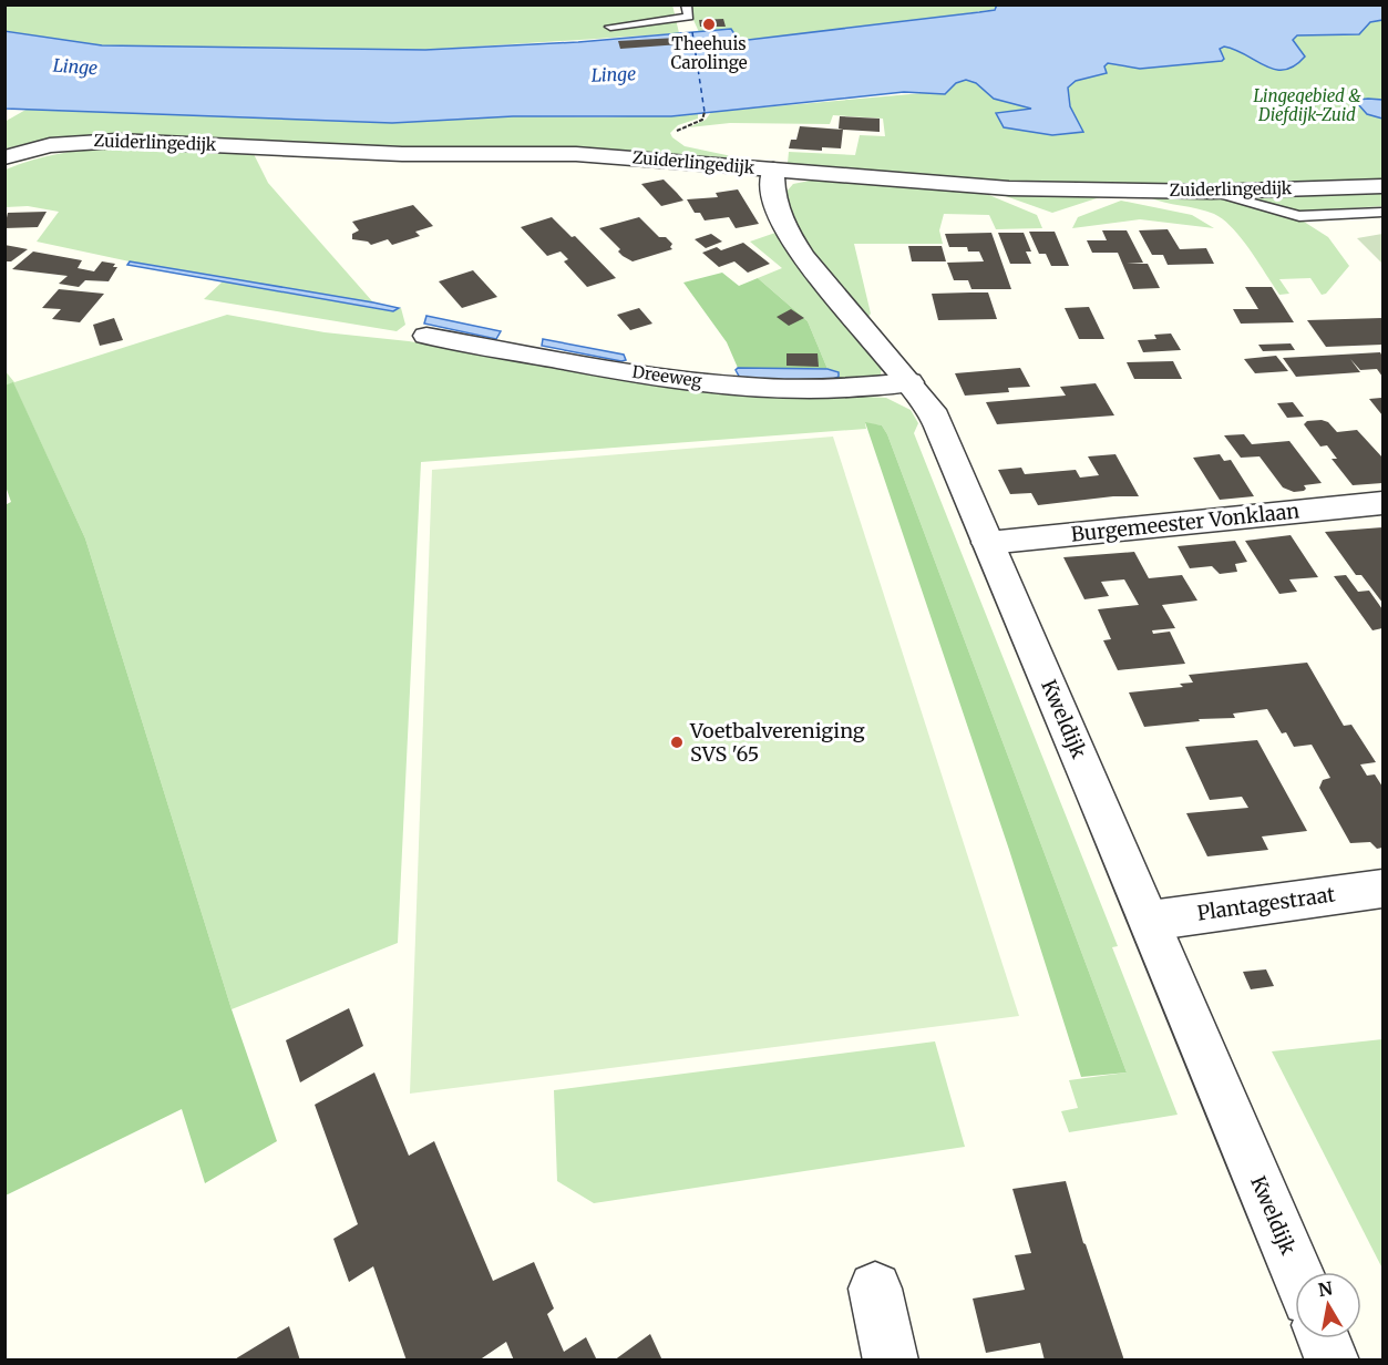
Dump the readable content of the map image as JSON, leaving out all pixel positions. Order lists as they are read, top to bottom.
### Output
{
  "streets": {
    "street": [
      "Zuiderlingedijk",
      "Dreeweg",
      "Burgemeester Vonklaan",
      "Kweldijk",
      "Plantagestraat"
    ]
  },
  "crossings": [
    ["Zuiderlingedijk", "Kweldijk"],
    ["Dreeweg", "Kweldijk"],
    ["Burgemeester Vonklaan", "Kweldijk"],
    ["Kweldijk", "Plantagestraat"]
  ],
  "water": ["Linge"],
  "parks": ["Lingegebied & Diefdijk-Zuid"],
  "places": ["Theehuis Carolinge", "Voetbalvereniging SVS '65"],
  "north": "top"
}
